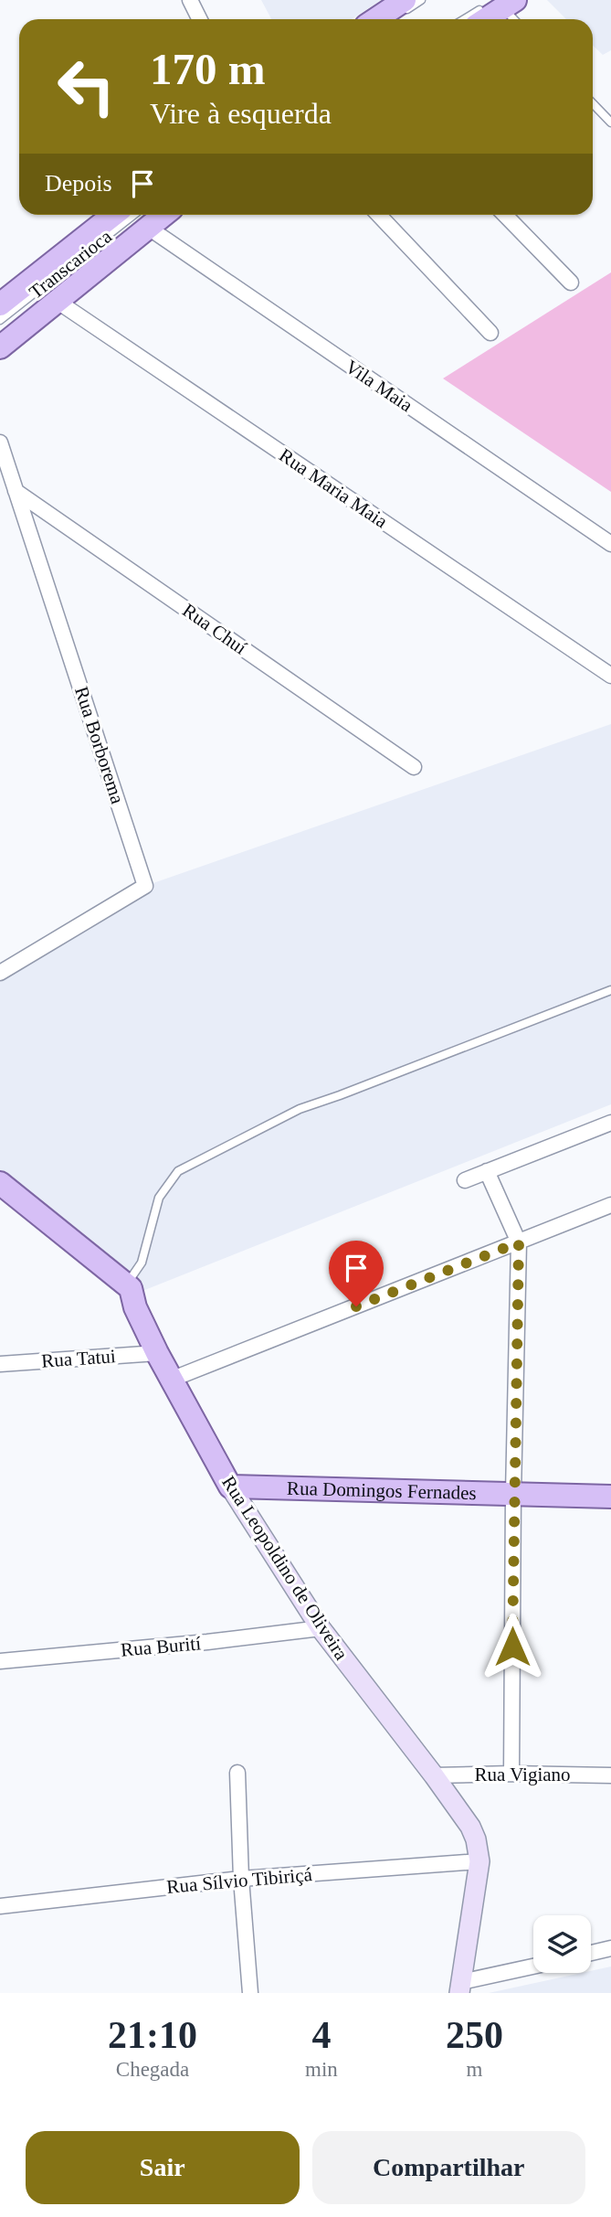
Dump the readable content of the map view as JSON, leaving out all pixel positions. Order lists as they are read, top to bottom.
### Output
{
  "streets": {
    "main road": ["Rua Domingos Fernades", "Rua Leopoldino de Oliveira"],
    "street": [
      "Vila Maia",
      "Rua Maria Maia",
      "Rua Chuí",
      "Rua Borborema",
      "Rua Tatui",
      "Rua Burití",
      "Rua Vigiano",
      "Rua Sílvio Tibiriçá"
    ],
    "lane": ["Transcarioca"]
  },
  "crossings": [
    ["Transcarioca", "Vila Maia"],
    ["Rua Chuí", "Rua Borborema"],
    ["Rua Tatui", "Rua Leopoldino de Oliveira"],
    ["Rua Domingos Fernades", "Rua Leopoldino de Oliveira"],
    ["Rua Leopoldino de Oliveira", "Rua Burití"],
    ["Rua Leopoldino de Oliveira", "Rua Vigiano"],
    ["Rua Leopoldino de Oliveira", "Rua Sílvio Tibiriçá"]
  ],
  "page": {
    "turn": ["170 m", "Vire à esquerda"],
    "then": "Depois",
    "eta": [
      "21:10",
      "Chegada",
      "4",
      "min",
      "250",
      "m"
    ],
    "buttons": ["Sair", "Compartilhar"]
  }
}
